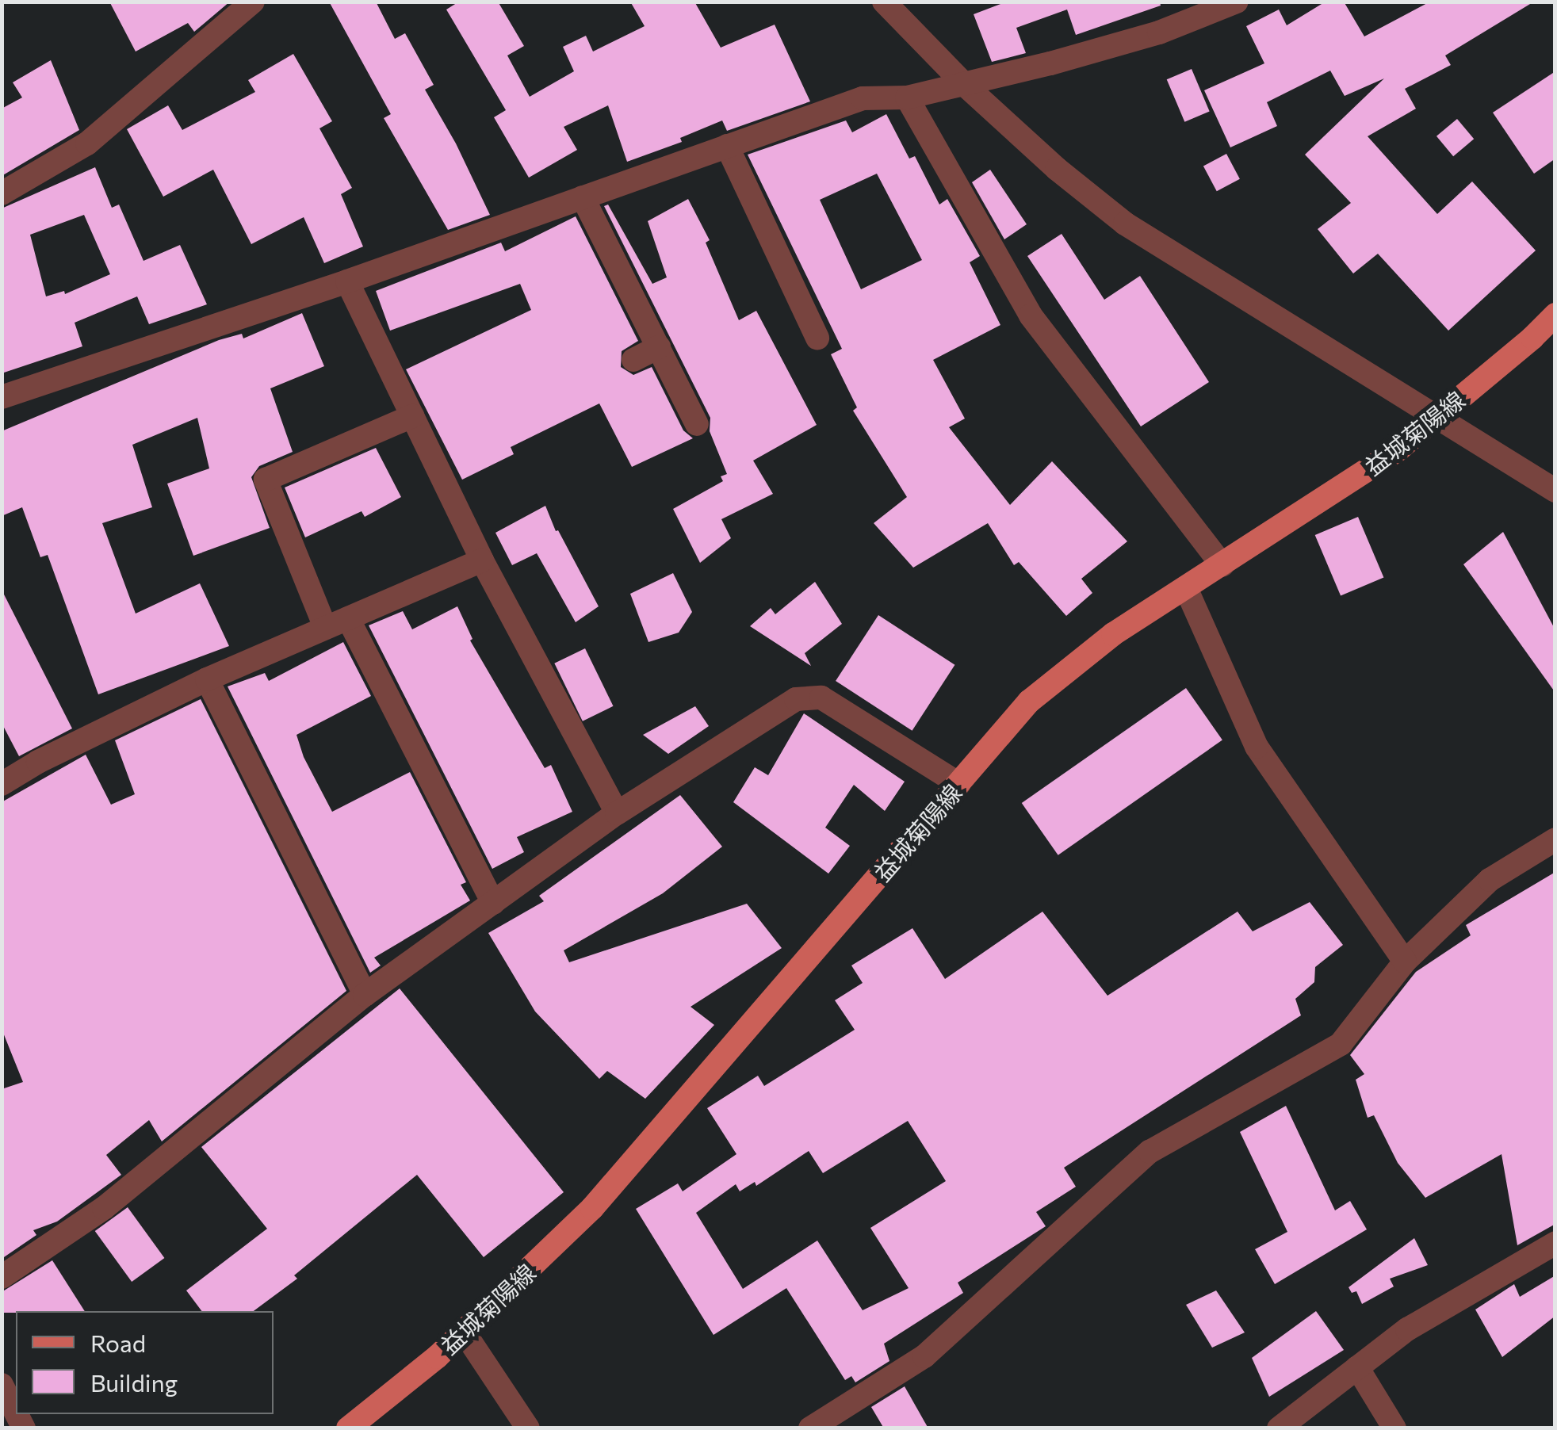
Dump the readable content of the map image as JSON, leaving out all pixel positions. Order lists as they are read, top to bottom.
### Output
{
  "streets": {
    "main road": ["益城菊陽線"]
  },
  "legend": ["Road", "Building"]
}
